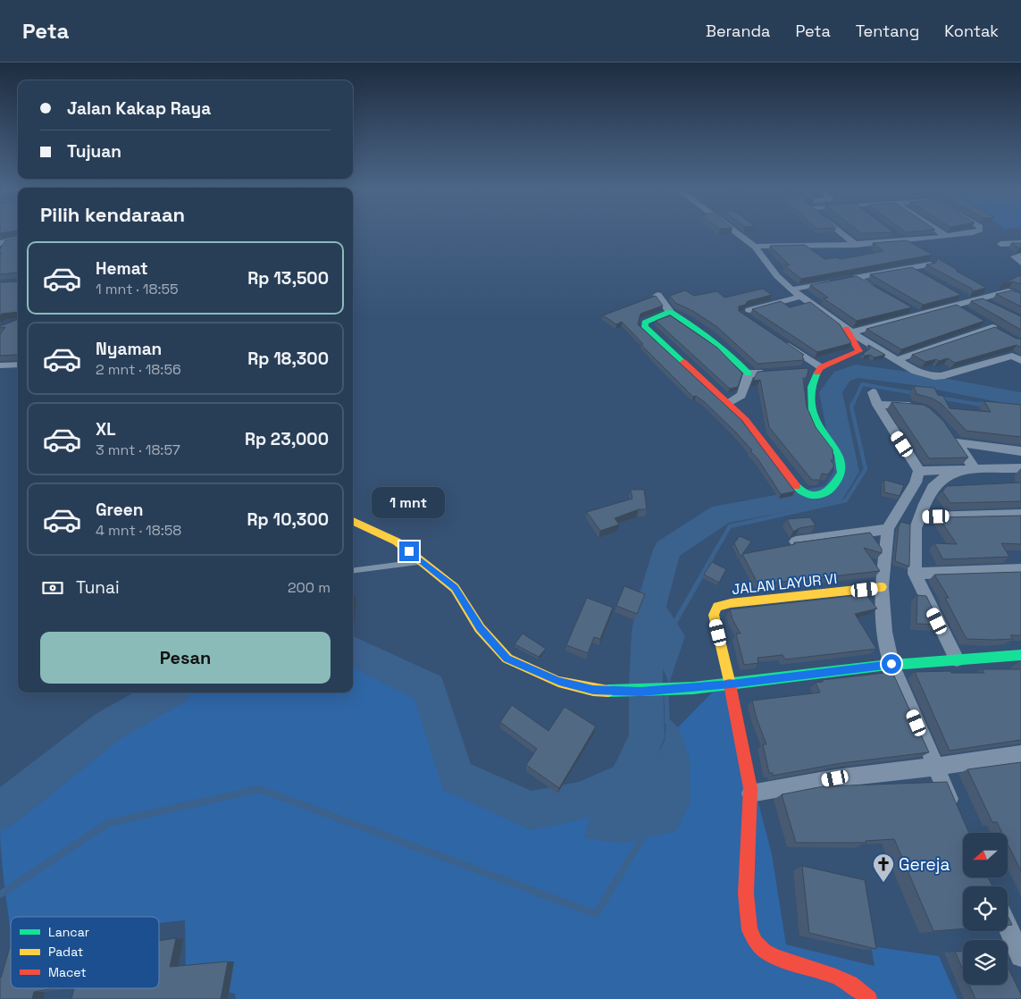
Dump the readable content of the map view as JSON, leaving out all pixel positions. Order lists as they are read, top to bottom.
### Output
{
  "streets": {
    "street": ["JALAN LAYUR VI"]
  },
  "places": {
    "church": ["Gereja"]
  },
  "legend": ["Lancar", "Padat", "Macet"],
  "north": "left",
  "page": {
    "header": "Peta",
    "nav": [
      "Beranda",
      "Peta",
      "Tentang",
      "Kontak"
    ],
    "banner": ["Jalan Kakap Raya", "Tujuan"],
    "heading": "Pilih kendaraan",
    "list": [
      {
        "name": "Hemat",
        "note": "1 mnt · 18:55",
        "value": "Rp 13,500"
      },
      {
        "name": "Nyaman",
        "note": "2 mnt · 18:56",
        "value": "Rp 18,300"
      },
      {
        "name": "XL",
        "note": "3 mnt · 18:57",
        "value": "Rp 23,000"
      },
      {
        "name": "Green",
        "note": "4 mnt · 18:58",
        "value": "Rp 10,300"
      }
    ],
    "bubble": "1 mnt",
    "pay": ["Tunai", "200 m"],
    "buttons": "Pesan"
  }
}
